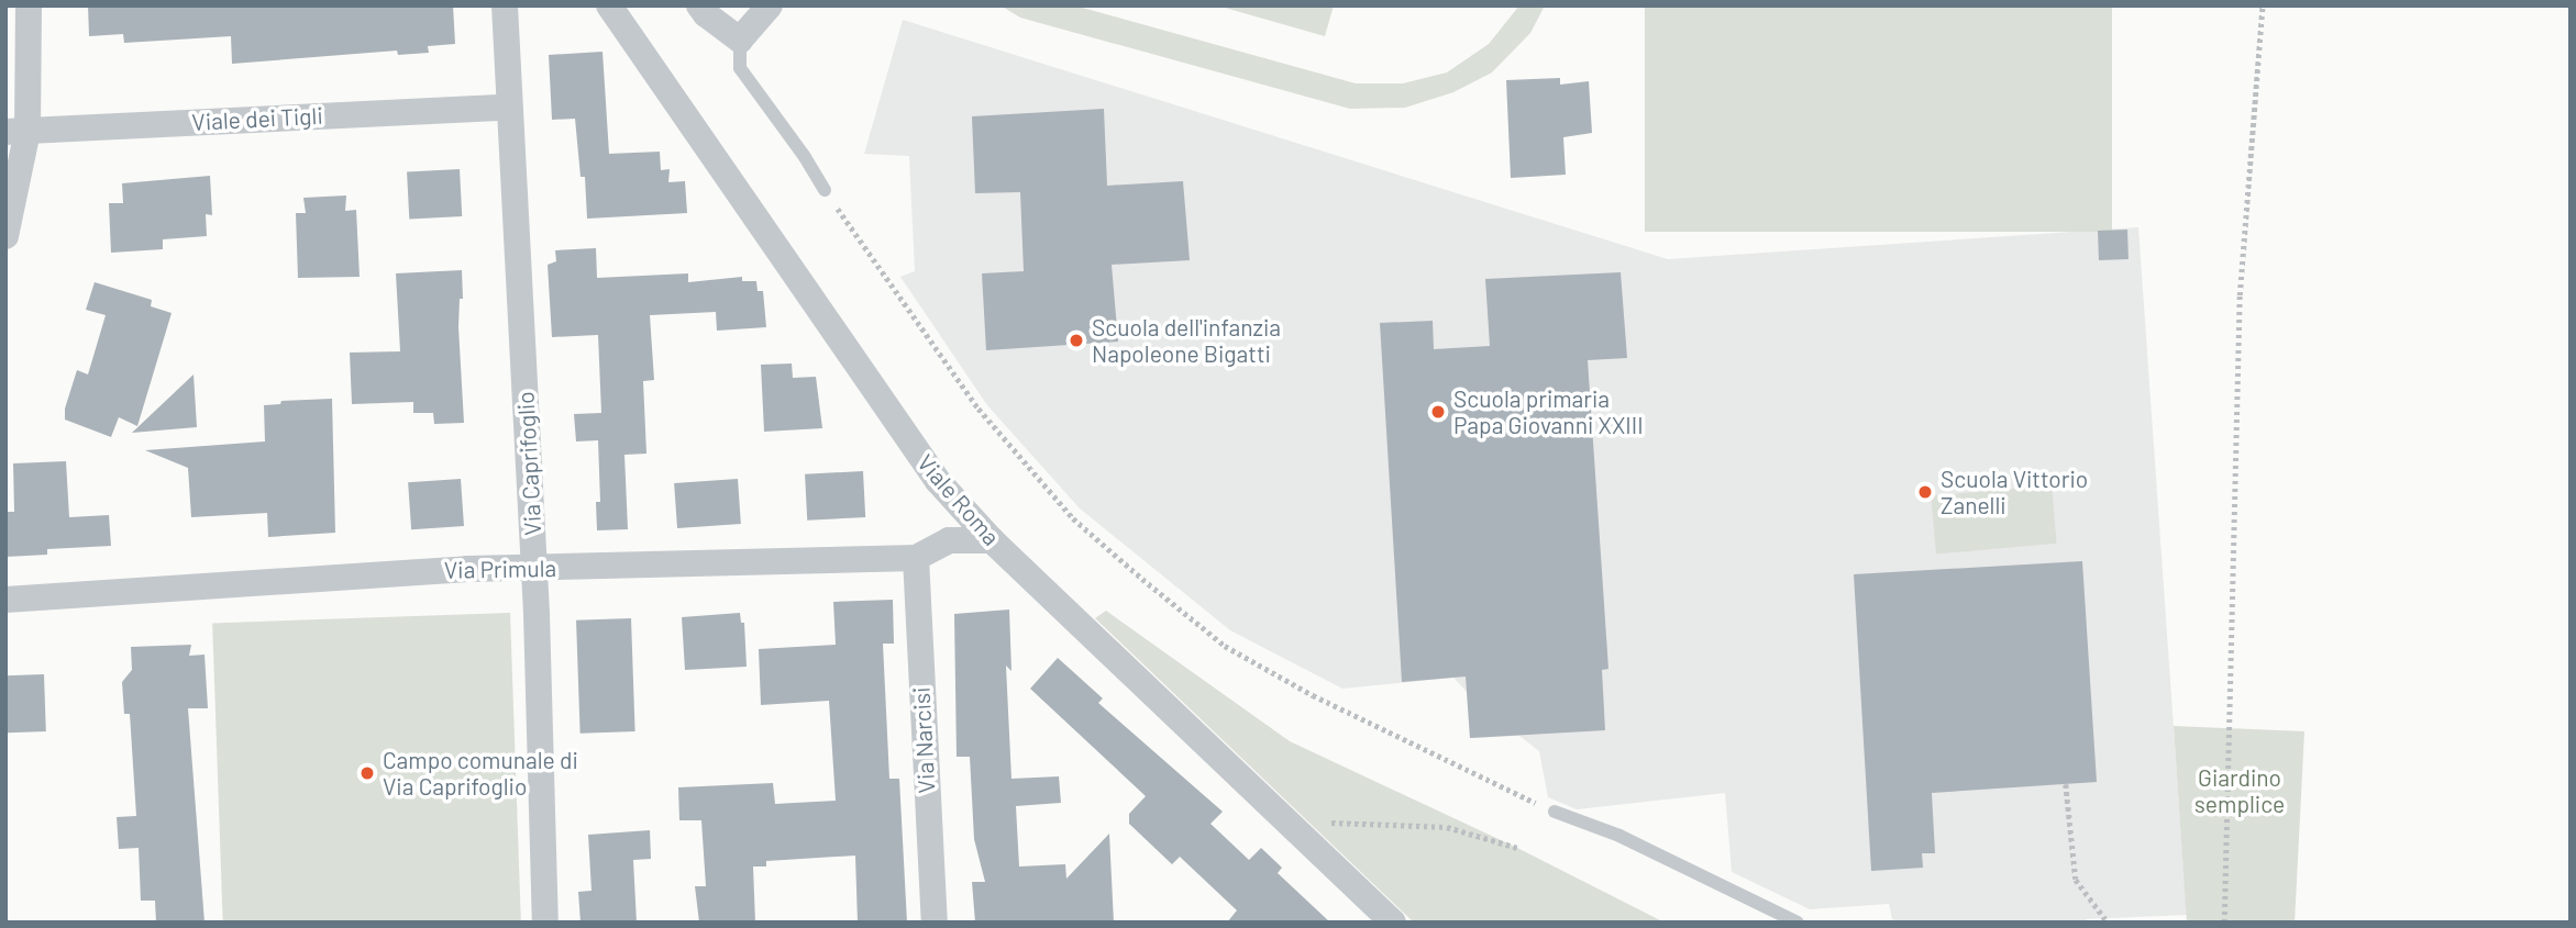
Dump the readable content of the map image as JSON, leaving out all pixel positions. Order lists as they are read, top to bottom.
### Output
{
  "streets": {
    "street": [
      "Viale dei Tigli",
      "Via Caprifoglio",
      "Viale Roma",
      "Via Primula",
      "Via Narcisi"
    ]
  },
  "crossings": [
    ["Viale dei Tigli", "Via Caprifoglio"],
    ["Via Caprifoglio", "Via Primula"],
    ["Viale Roma", "Via Primula"],
    ["Via Primula", "Via Narcisi"]
  ],
  "parks": ["Giardino semplice"],
  "places": [
    "Scuola dell'infanzia Napoleone Bigatti",
    "Scuola primaria Papa Giovanni XXIII",
    "Scuola Vittorio Zanelli",
    "Campo comunale di Via Caprifoglio"
  ]
}
